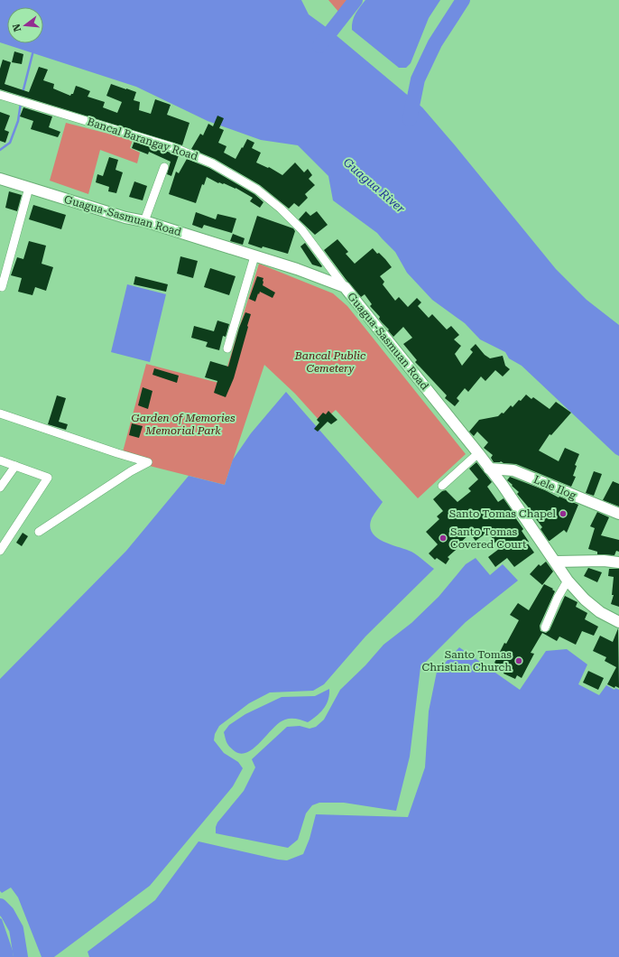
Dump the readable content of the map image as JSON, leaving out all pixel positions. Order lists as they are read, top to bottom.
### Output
{
  "streets": {
    "main road": ["Guagua-Sasmuan Road", "Lele Ilog"],
    "street": ["Bancal Barangay Road"]
  },
  "crossings": [
    ["Bancal Barangay Road", "Guagua-Sasmuan Road"],
    ["Guagua-Sasmuan Road", "Lele Ilog"]
  ],
  "water": ["Guagua River"],
  "parks": ["Bancal Public Cemetery", "Garden of Memories Memorial Park"],
  "places": ["Santo Tomas Chapel", "Santo Tomas Covered Court", "Santo Tomas Christian Church"],
  "north": "left"
}
